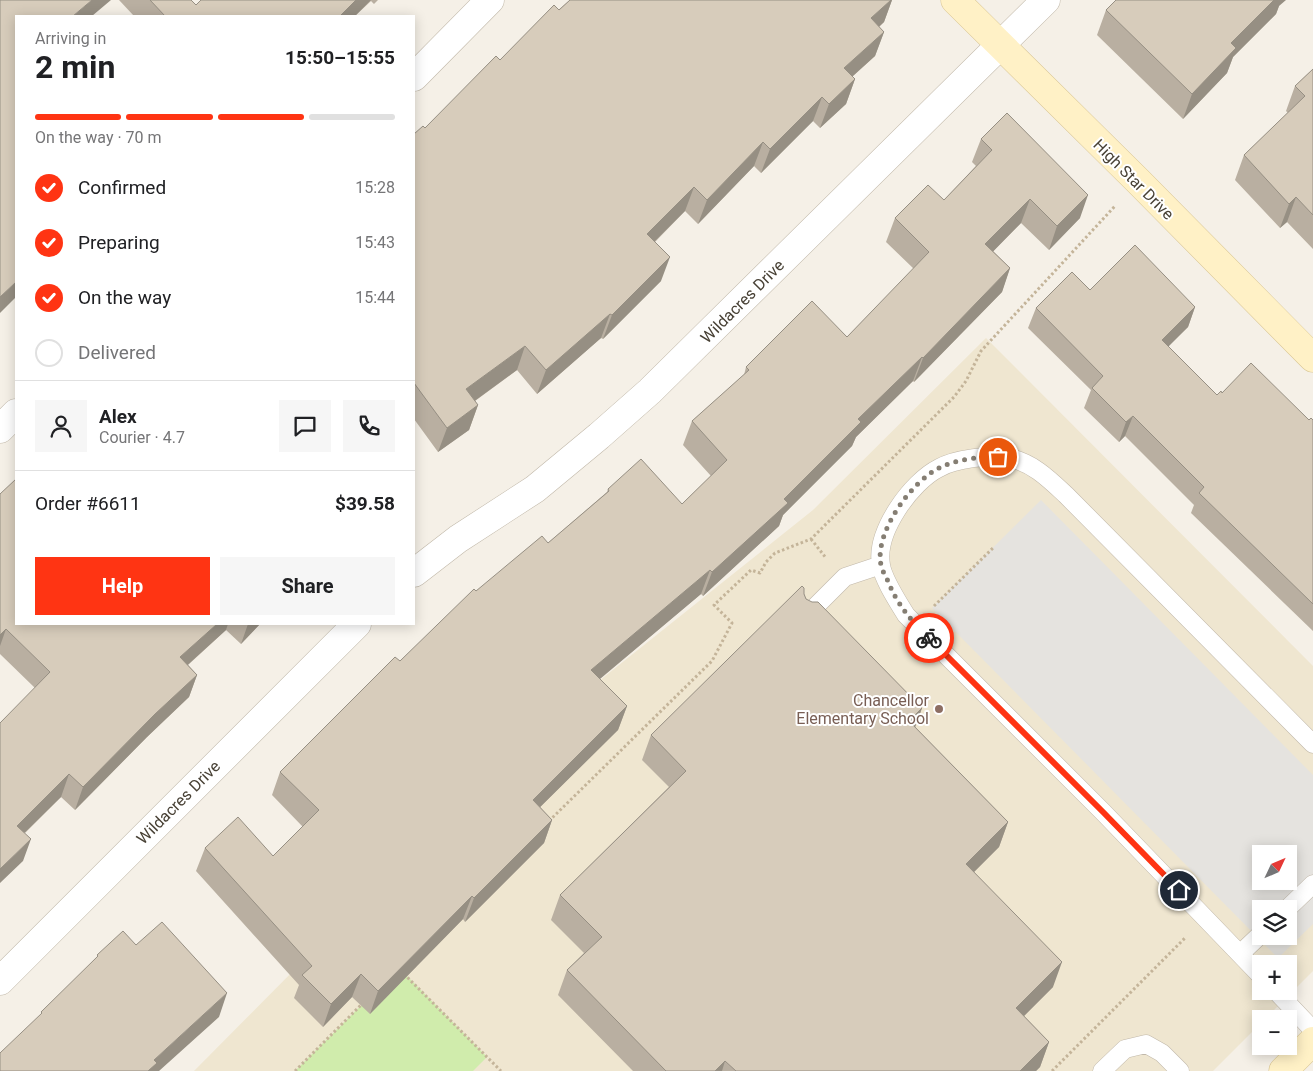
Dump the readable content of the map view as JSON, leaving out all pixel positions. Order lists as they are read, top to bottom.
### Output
{
  "streets": {
    "street": ["High Star Drive", "Wildacres Drive"]
  },
  "crossings": [
    ["High Star Drive", "Wildacres Drive"]
  ],
  "places": ["Chancellor Elementary School"],
  "north": "top right",
  "page": {
    "heading": ["2 min", "Arriving in", "15:50–15:55"],
    "panel": [
      "Alex",
      "Courier · 4.7",
      "Order #6611",
      "$39.58"
    ],
    "bar": "On the way · 70 m",
    "list": [
      ["Confirmed", "15:28"],
      ["Preparing", "15:43"],
      ["On the way", "15:44"],
      "Delivered"
    ],
    "buttons": ["Help", "Share"],
    "map_buttons": ["+", "−"]
  }
}
